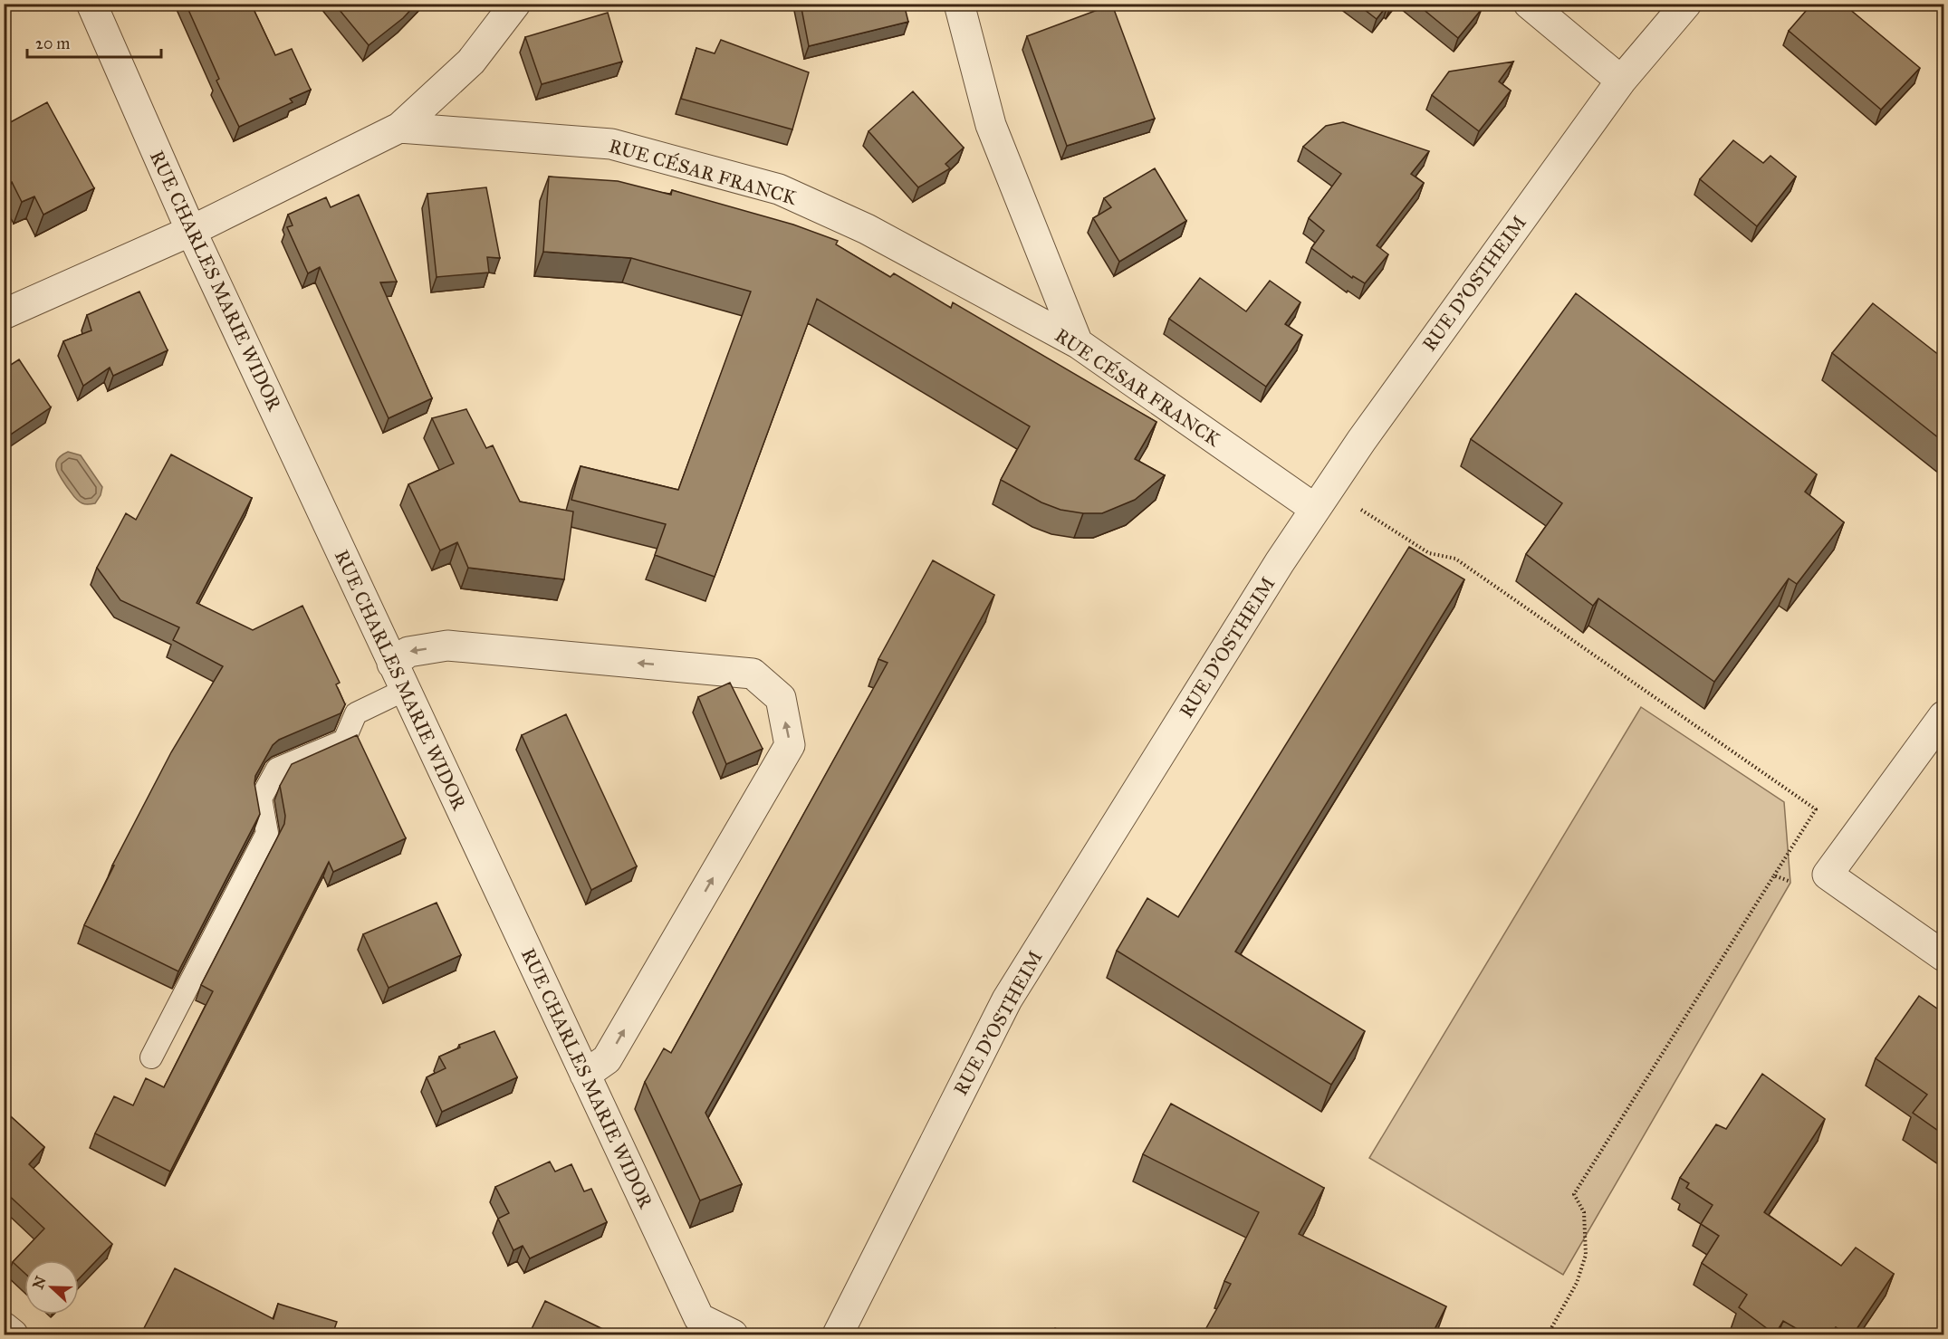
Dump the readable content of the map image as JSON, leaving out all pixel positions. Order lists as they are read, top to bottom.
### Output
{
  "streets": {
    "street": ["RUE CÉSAR FRANCK", "RUE CHARLES MARIE WIDOR", "RUE D'OSTHEIM"]
  },
  "crossings": [
    ["RUE CÉSAR FRANCK", "RUE D'OSTHEIM"]
  ],
  "scale_bar": "20 m",
  "north": "left"
}
